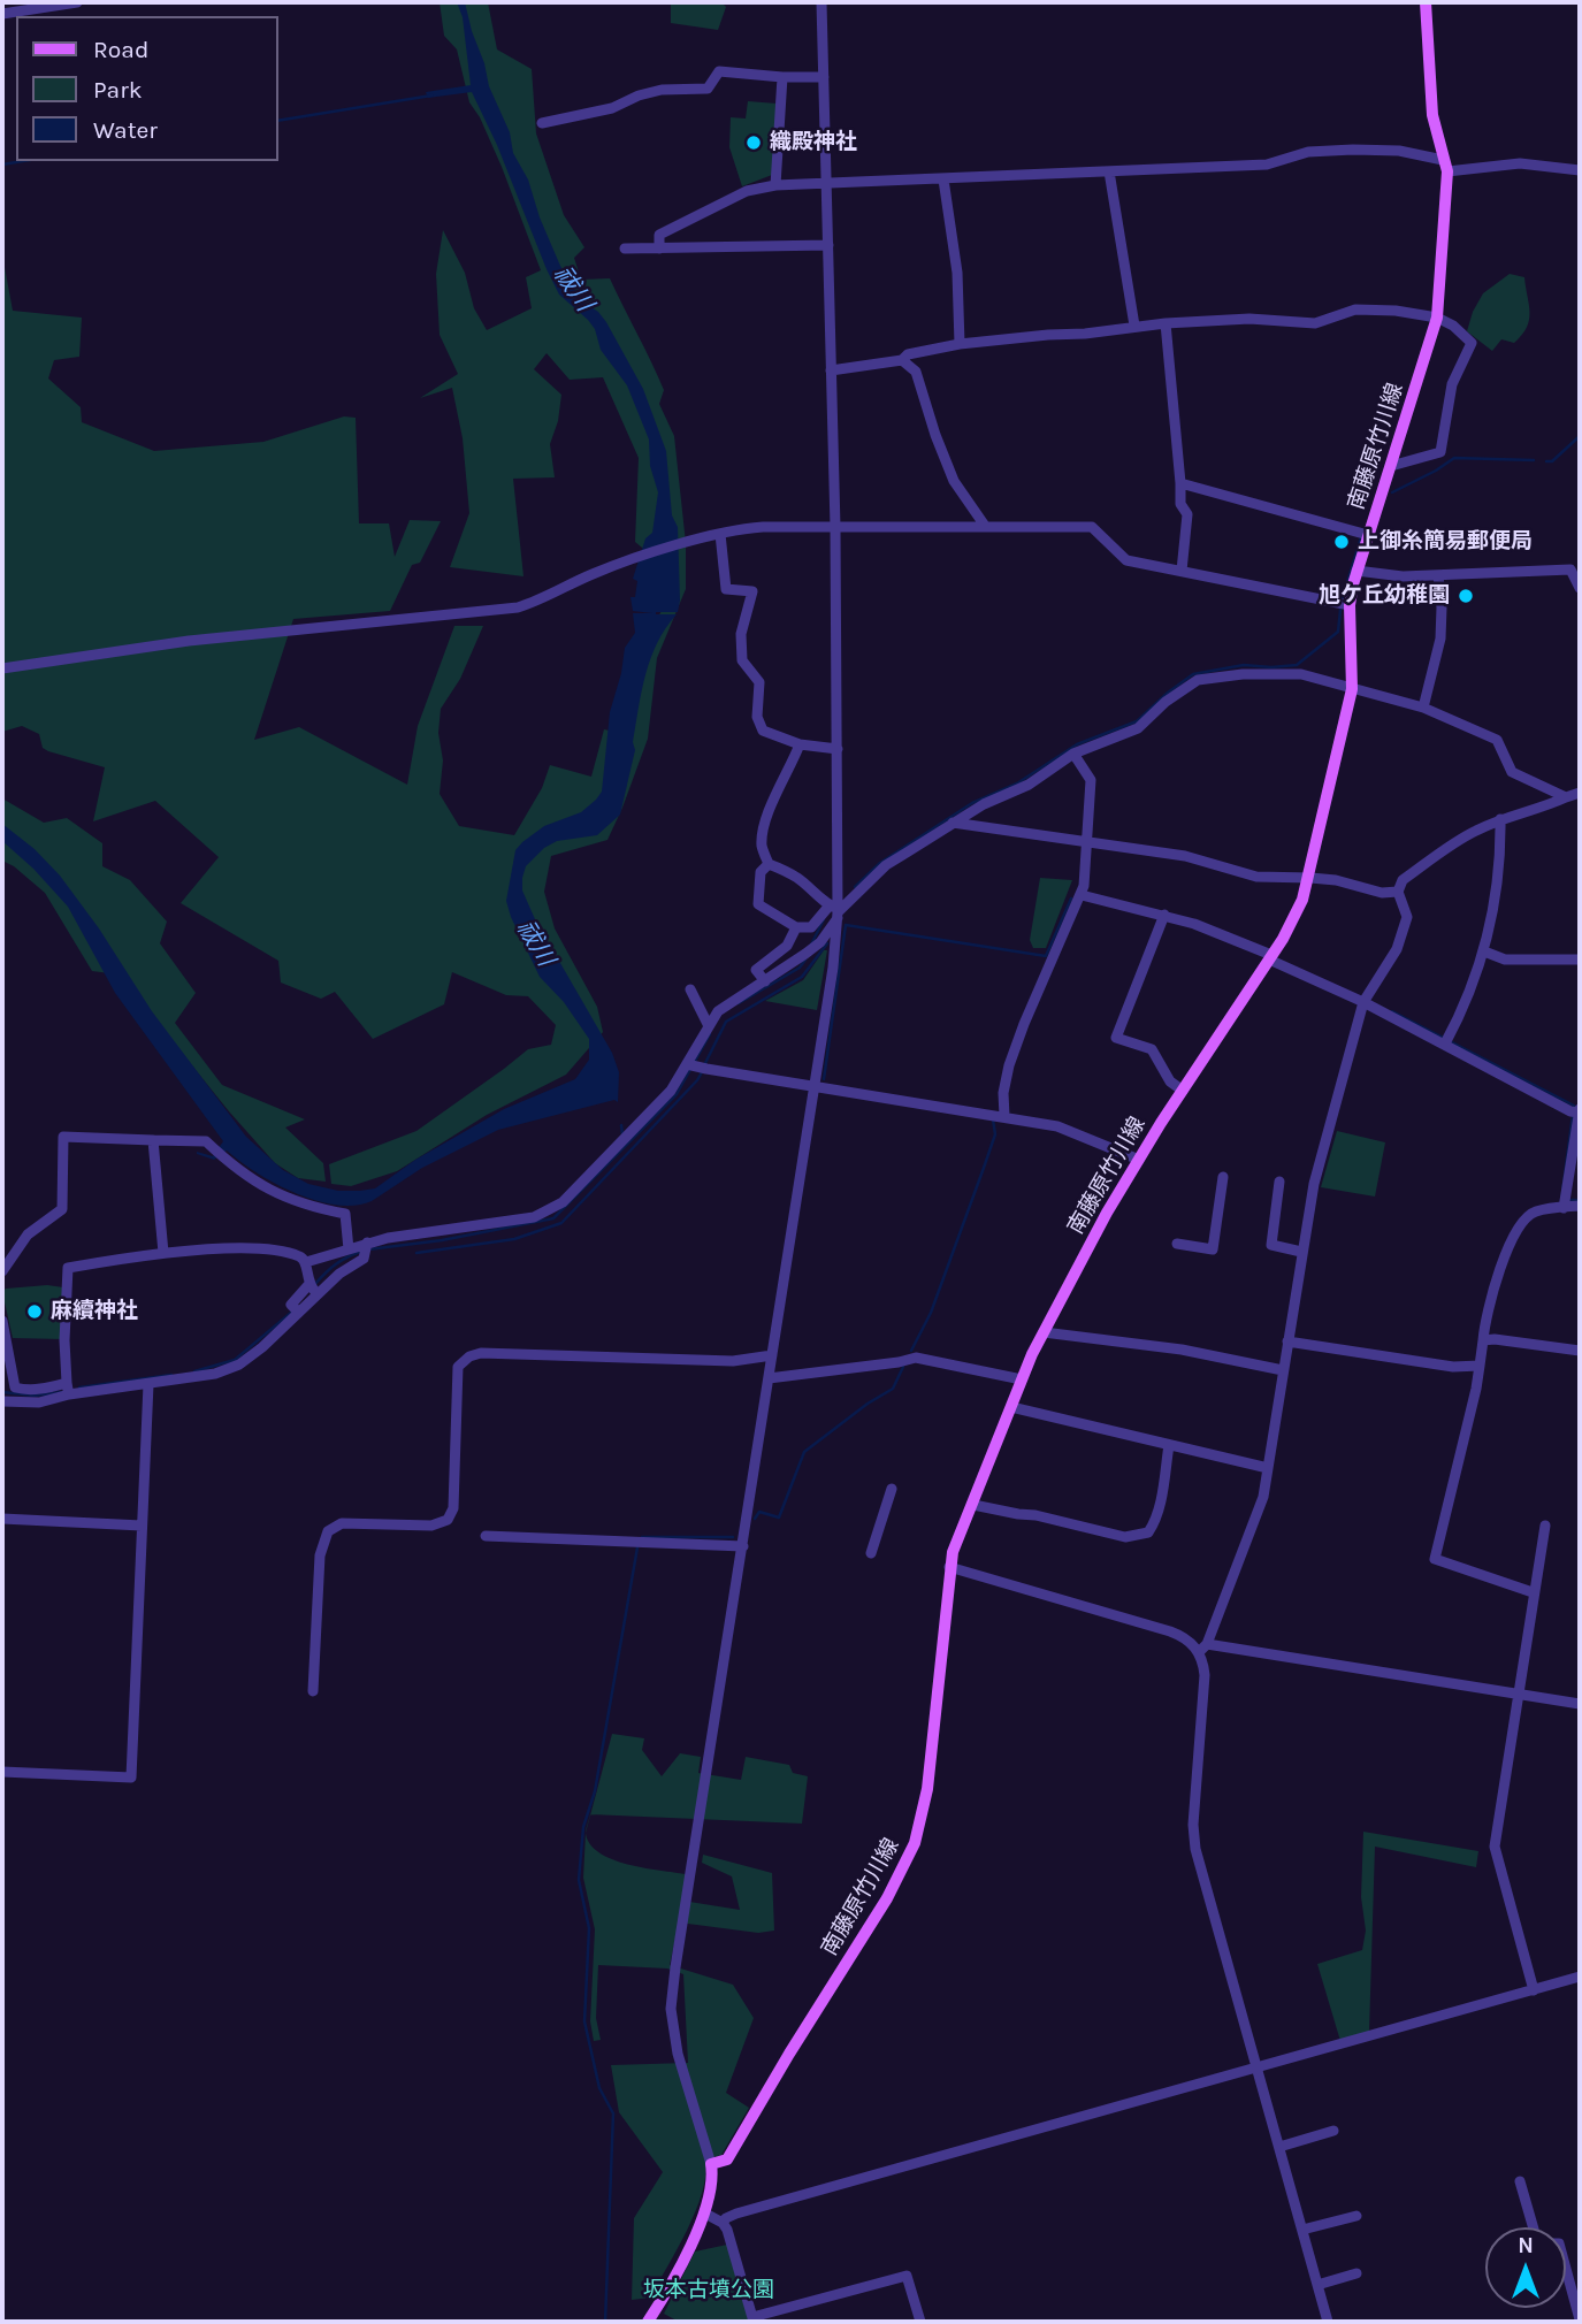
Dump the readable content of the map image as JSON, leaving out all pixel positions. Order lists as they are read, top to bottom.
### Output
{
  "streets": {
    "main road": ["南藤原竹川線"]
  },
  "water": ["祓川"],
  "parks": ["坂本古墳公園"],
  "places": [
    "織殿神社",
    "上御糸簡易郵便局",
    "旭ケ丘幼稚園",
    "麻續神社"
  ],
  "legend": ["Road", "Park", "Water"],
  "north": "top"
}
